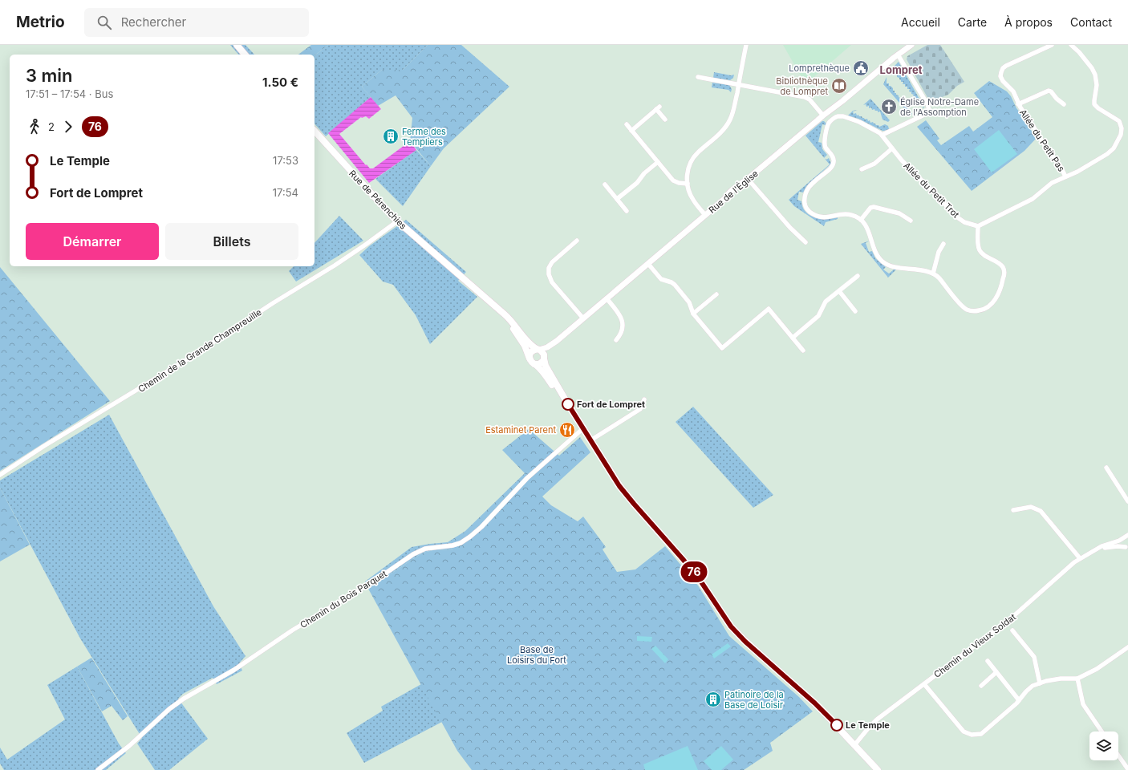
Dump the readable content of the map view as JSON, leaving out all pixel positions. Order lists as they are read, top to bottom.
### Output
{
  "streets": {
    "main road": ["Rue de Pérenchies"],
    "street": [
      "Allée du Petit Pas",
      "Allée du Petit Trot",
      "Rue de l'Église",
      "Chemin de la Grande Champreuille",
      "Chemin du Bois Parquet",
      "Chemin du Vieux Soldat"
    ]
  },
  "crossings": [
    ["Allée du Petit Pas", "Allée du Petit Trot"],
    ["Rue de Pérenchies", "Chemin de la Grande Champreuille"]
  ],
  "districts": ["Lompret"],
  "parks": ["Base de Loisirs du Fort"],
  "places": {
    "public building": ["Lomprethèque"],
    "library": ["Bibliothèque de Lompret"],
    "church": ["Église Notre-Dame de l'Assomption"],
    "building": ["Ferme des Templiers", "Patinoire de la Base de Loisir"],
    "other": ["Fort de Lompret", "Le Temple"],
    "restaurant": ["Estaminet Parent"]
  },
  "lines": ["bus line 76"],
  "page": {
    "header": "Metrio",
    "search": "Rechercher",
    "nav": [
      "Accueil",
      "Carte",
      "À propos",
      "Contact"
    ],
    "on_map": "76",
    "heading": ["3 min", "17:51 – 17:54 · Bus", "1.50 €"],
    "legs": ["2", "76"],
    "list": [
      {
        "name": "Le Temple",
        "value": "17:53"
      },
      {
        "name": "Fort de Lompret",
        "value": "17:54"
      }
    ],
    "buttons": ["Démarrer", "Billets"]
  }
}
